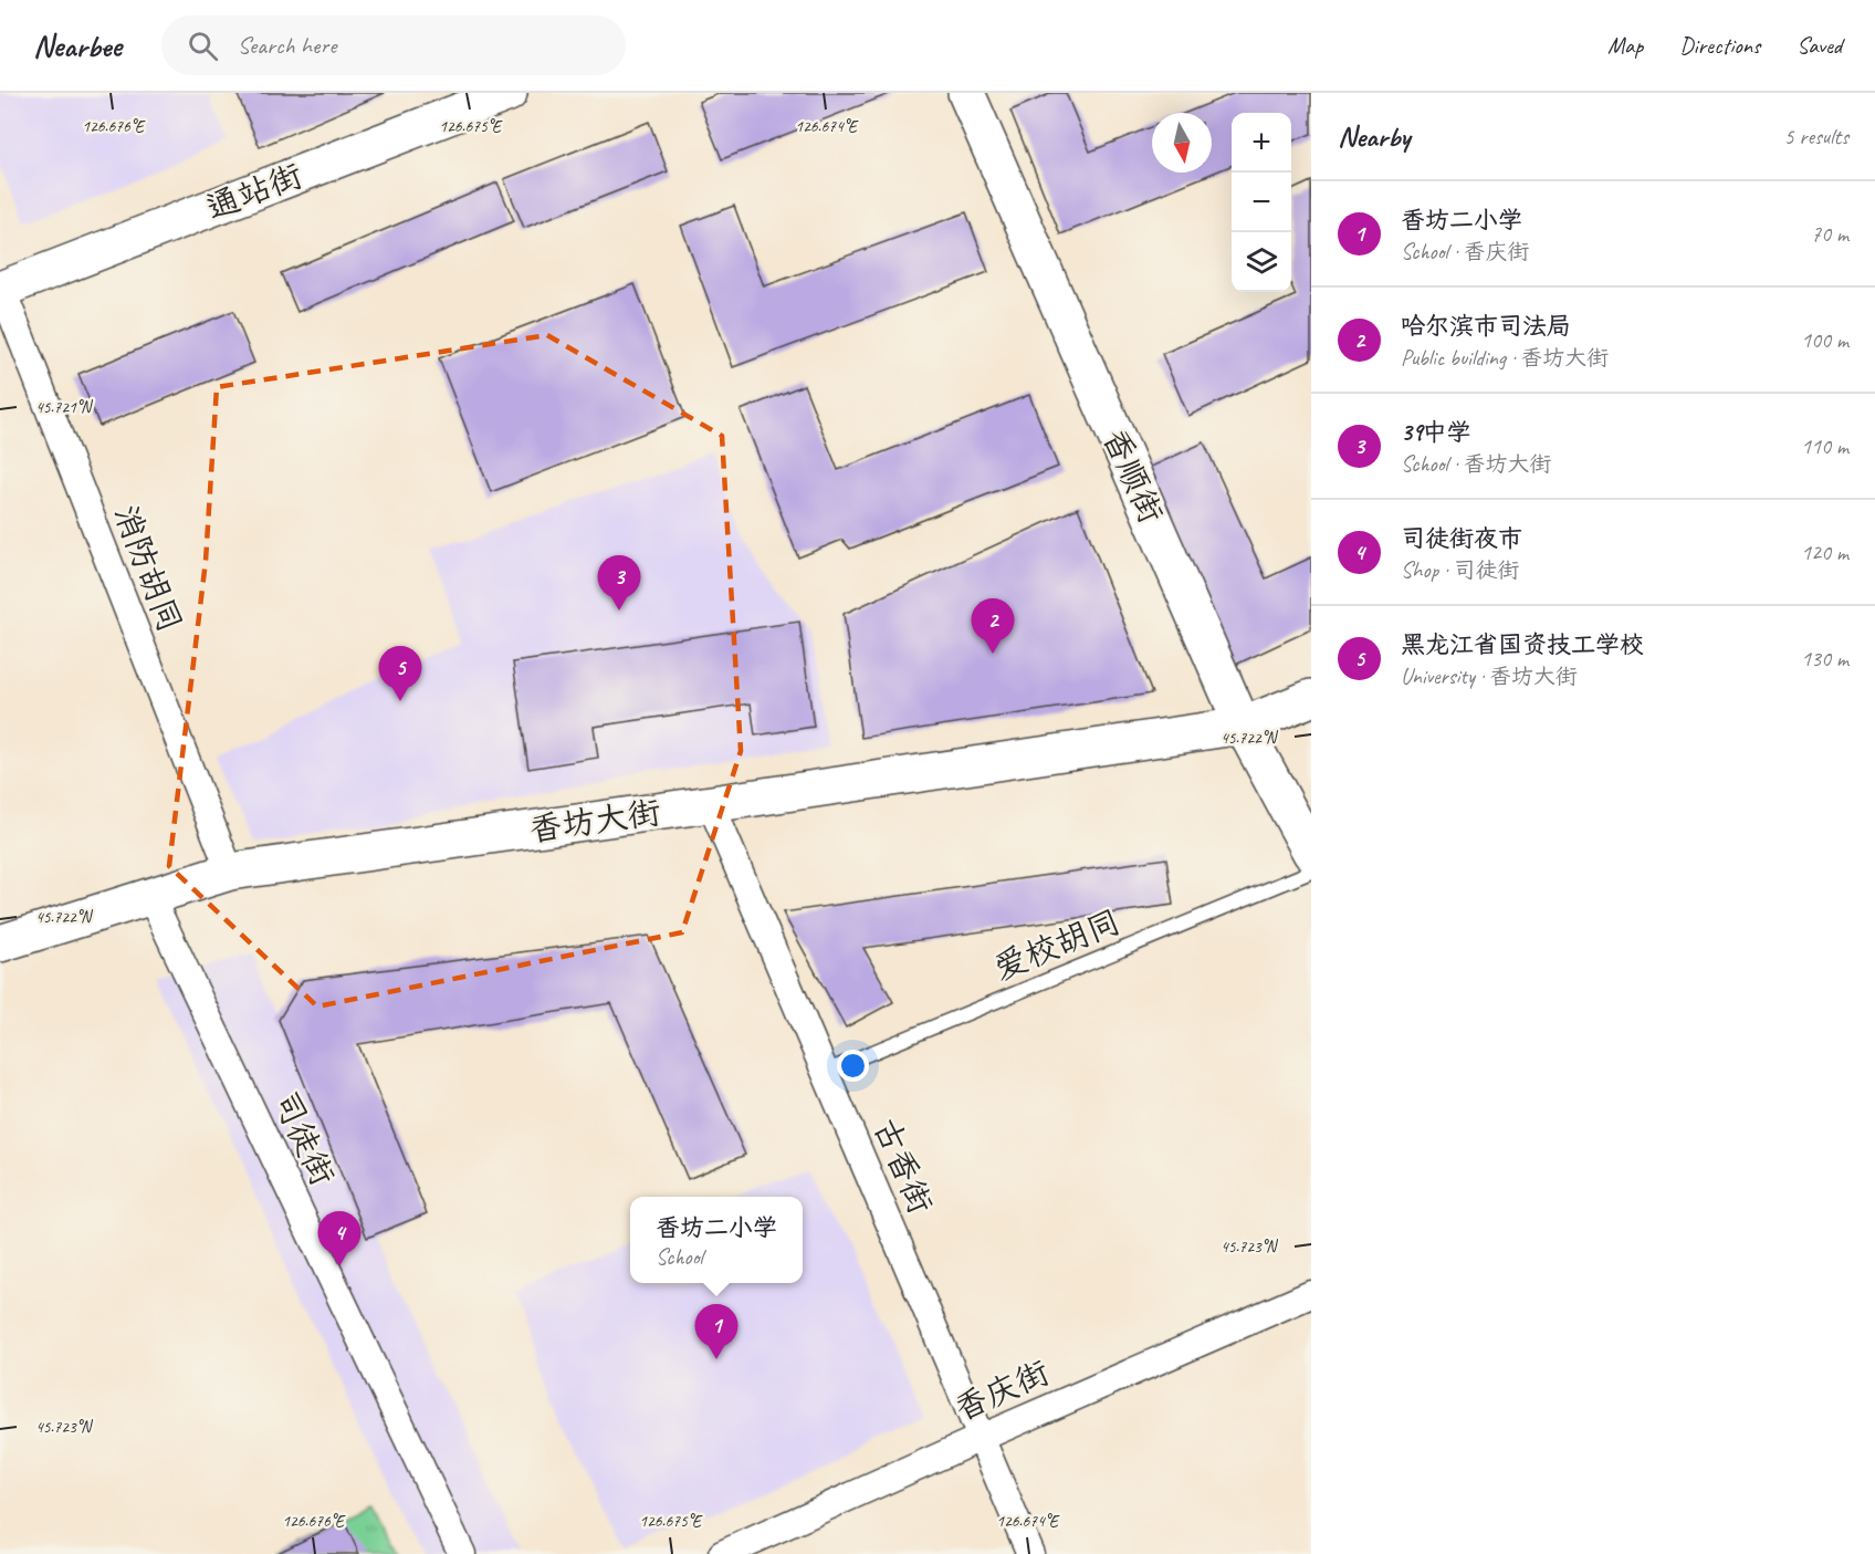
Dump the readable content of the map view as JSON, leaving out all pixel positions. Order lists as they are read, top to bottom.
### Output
{
  "streets": {
    "street": [
      "通站街",
      "香顺街",
      "消防胡同",
      "香坊大街",
      "司徒街",
      "古香街",
      "香庆街"
    ],
    "lane": ["爱校胡同"]
  },
  "crossings": [
    ["通站街", "消防胡同"],
    ["香顺街", "香坊大街"],
    ["消防胡同", "香坊大街"],
    ["香坊大街", "司徒街"],
    ["香坊大街", "古香街"],
    ["爱校胡同", "古香街"],
    ["古香街", "香庆街"]
  ],
  "north": "bottom",
  "page": {
    "header": "Nearbee",
    "search": "Search here",
    "nav": ["Map", "Directions", "Saved"],
    "heading": ["Nearby", "5 results"],
    "map_buttons": ["+", "−"],
    "list": [
      {
        "mark": "1",
        "name": "香坊二小学",
        "note": "School · 香庆街",
        "value": "70 m"
      },
      {
        "mark": "2",
        "name": "哈尔滨市司法局",
        "note": "Public building · 香坊大街",
        "value": "100 m"
      },
      {
        "mark": "3",
        "name": "39中学",
        "note": "School · 香坊大街",
        "value": "110 m"
      },
      {
        "mark": "4",
        "name": "司徒街夜市",
        "note": "Shop · 司徒街",
        "value": "120 m"
      },
      {
        "mark": "5",
        "name": "黑龙江省国资技工学校",
        "note": "University · 香坊大街",
        "value": "130 m"
      }
    ],
    "pins": [
      "3",
      "2",
      "5",
      "4",
      "1"
    ],
    "popup": ["香坊二小学", "School"]
  },
  "coordinates": [
    "126.676°E",
    "126.675°E",
    "126.674°E",
    "45.721°N",
    "45.722°N",
    "45.723°N"
  ]
}
